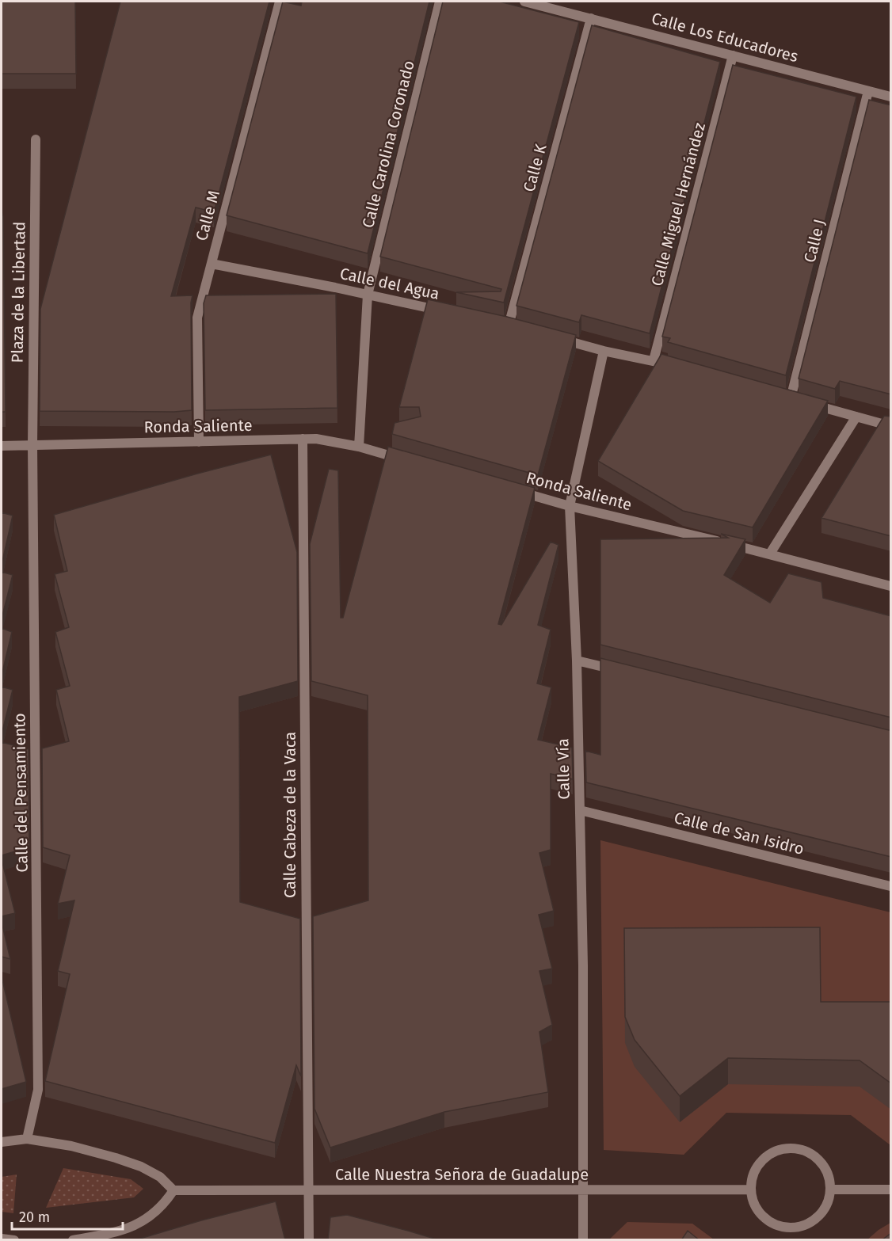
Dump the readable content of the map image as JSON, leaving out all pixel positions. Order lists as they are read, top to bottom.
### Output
{
  "streets": {
    "street": [
      "Calle Los Educadores",
      "Calle Carolina Coronado",
      "Calle K",
      "Calle Miguel Hernández",
      "Calle M",
      "Calle J",
      "Calle del Agua",
      "Plaza de la Libertad",
      "Ronda Saliente",
      "Calle Vía",
      "Calle del Pensamiento",
      "Calle Cabeza de la Vaca",
      "Calle de San Isidro",
      "Calle Nuestra Señora de Guadalupe"
    ]
  },
  "crossings": [
    ["Calle Los Educadores", "Calle K"],
    ["Calle Los Educadores", "Calle Miguel Hernández"],
    ["Calle Los Educadores", "Calle J"],
    ["Calle Carolina Coronado", "Calle del Agua"],
    ["Calle Carolina Coronado", "Ronda Saliente"],
    ["Calle M", "Calle del Agua"],
    ["Calle M", "Ronda Saliente"],
    ["Plaza de la Libertad", "Ronda Saliente"],
    ["Plaza de la Libertad", "Calle del Pensamiento"],
    ["Ronda Saliente", "Calle Vía"],
    ["Ronda Saliente", "Calle del Pensamiento"],
    ["Ronda Saliente", "Calle Cabeza de la Vaca"],
    ["Calle Vía", "Calle de San Isidro"],
    ["Calle Vía", "Calle Nuestra Señora de Guadalupe"],
    ["Calle Cabeza de la Vaca", "Calle Nuestra Señora de Guadalupe"]
  ],
  "scale_bar": "20 m"
}
